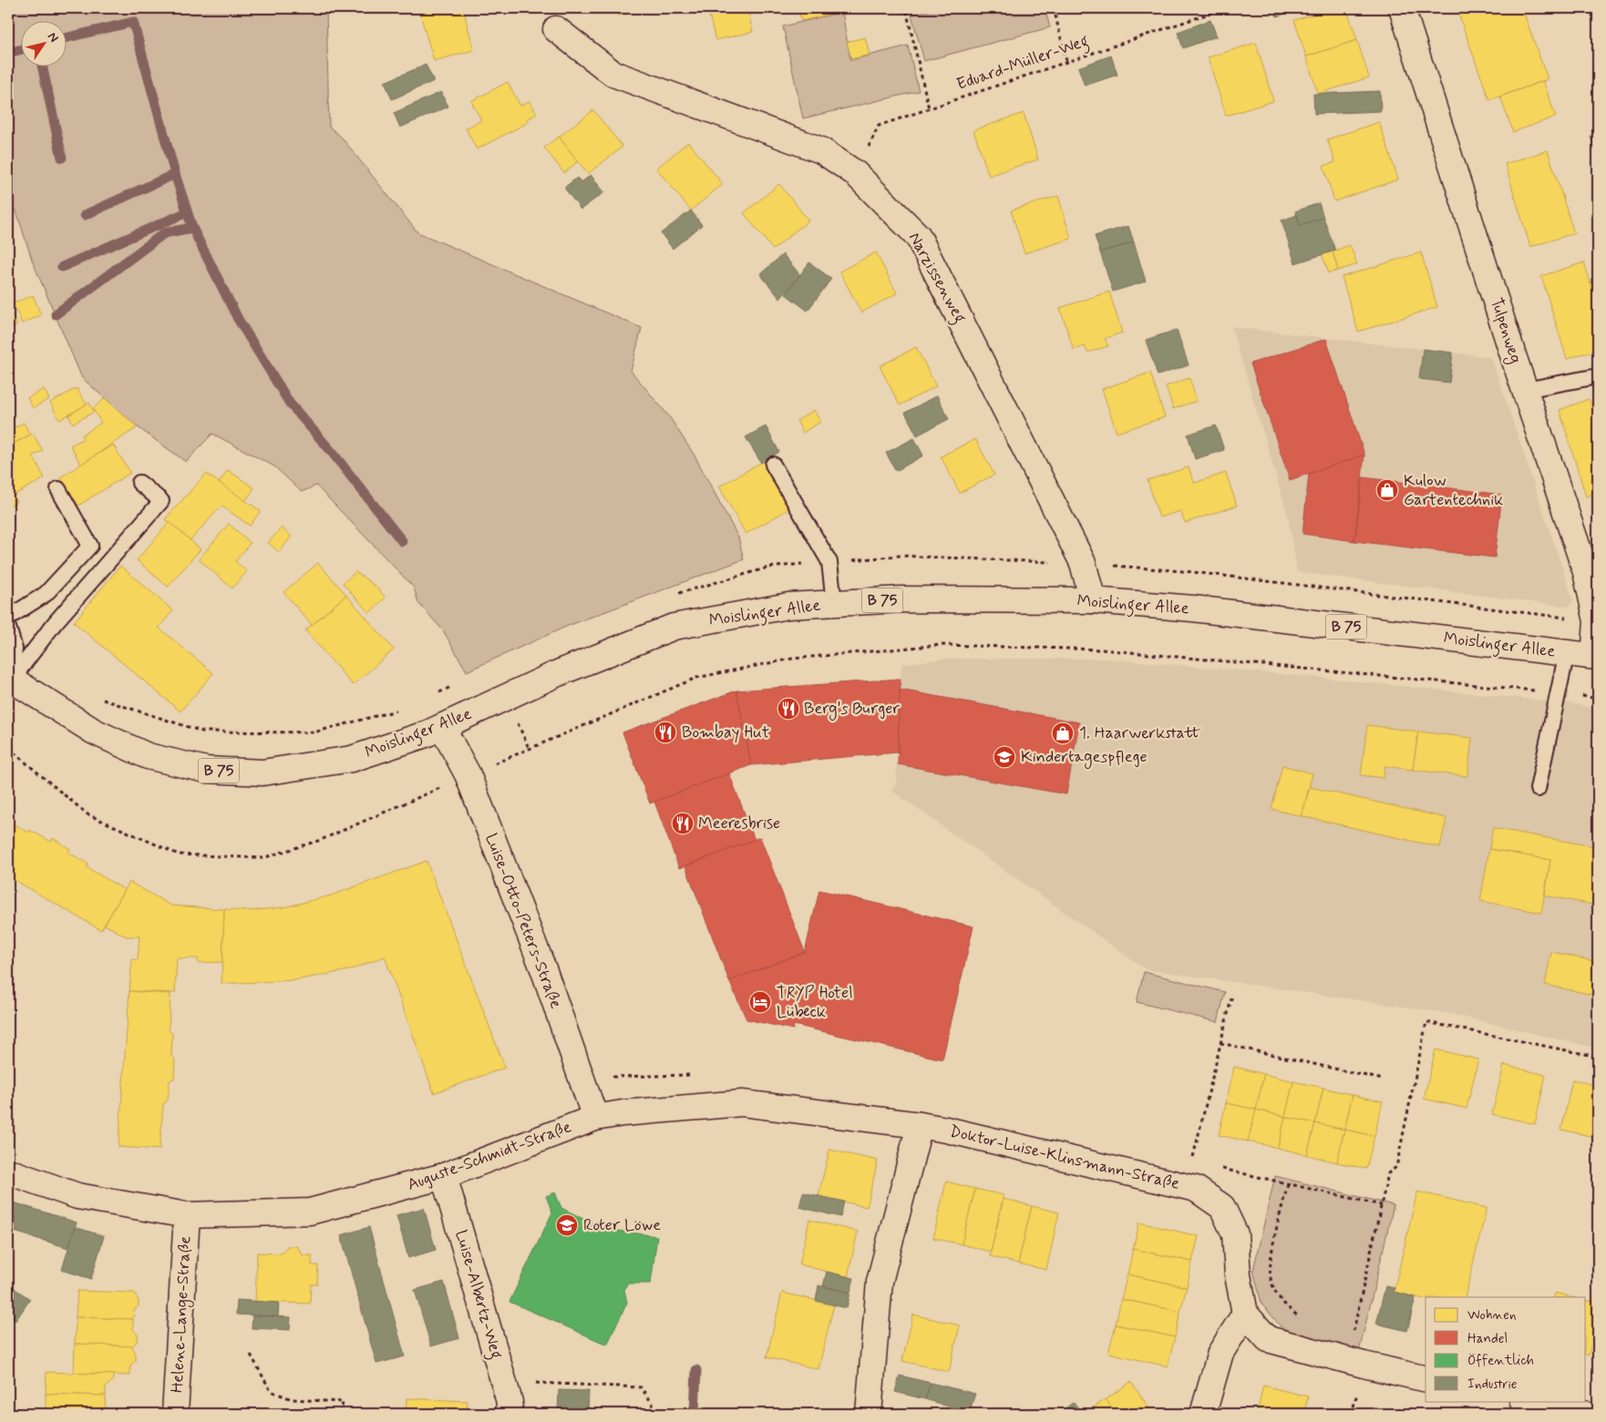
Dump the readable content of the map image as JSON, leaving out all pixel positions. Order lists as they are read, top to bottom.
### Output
{
  "streets": {
    "street": [
      "Narzissenweg",
      "Tulpenweg",
      "B 75",
      "Moislinger Allee",
      "Luise-Otto-Peters-Straße",
      "Auguste-Schmidt-Straße",
      "Doktor-Luise-Klinsmann-Straße",
      "Luise-Albertz-Weg",
      "Helene-Lange-Straße"
    ],
    "path": ["Eduard-Müller-Weg"]
  },
  "crossings": [
    ["Eduard-Müller-Weg", "Narzissenweg"],
    ["Narzissenweg", "Moislinger Allee"],
    ["Tulpenweg", "Moislinger Allee"],
    ["Moislinger Allee", "Luise-Otto-Peters-Straße"],
    ["Luise-Otto-Peters-Straße", "Auguste-Schmidt-Straße"],
    ["Luise-Otto-Peters-Straße", "Doktor-Luise-Klinsmann-Straße"],
    ["Auguste-Schmidt-Straße", "Doktor-Luise-Klinsmann-Straße"],
    ["Auguste-Schmidt-Straße", "Luise-Albertz-Weg"],
    ["Auguste-Schmidt-Straße", "Helene-Lange-Straße"]
  ],
  "places": {
    "shop": ["Kulow Gartentechnik", "1. Haarwerkstatt"],
    "restaurant": ["Berg's Burger", "Bombay Hut", "Meeresbrise"],
    "school or university": ["Kindertagespflege", "Roter Löwe"],
    "hotel": ["TRYP Hotel Lübeck"]
  },
  "legend": [
    "Wohnen",
    "Handel",
    "Öffentlich",
    "Industrie"
  ],
  "north": "top right"
}
